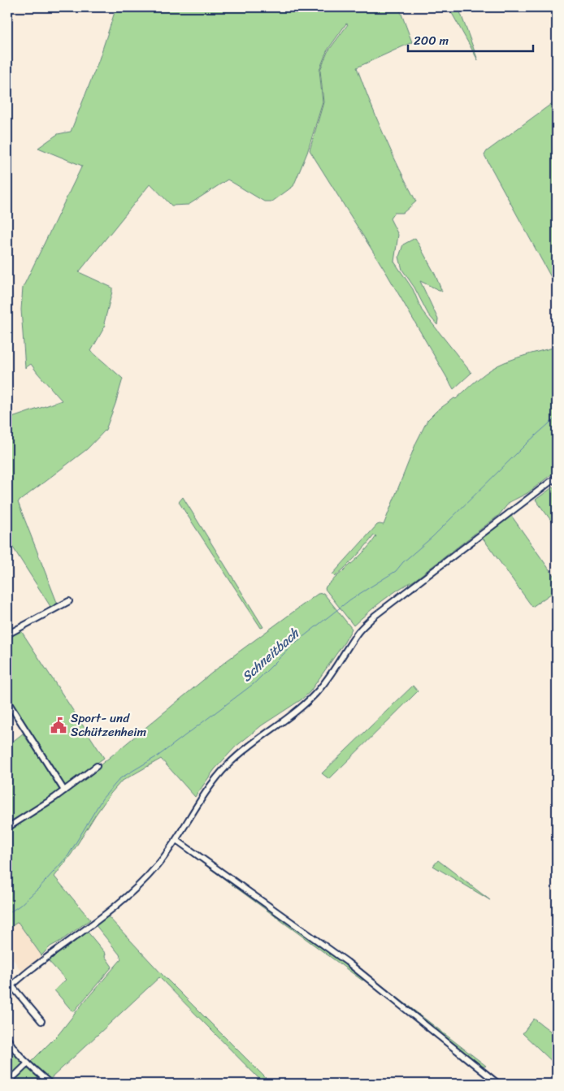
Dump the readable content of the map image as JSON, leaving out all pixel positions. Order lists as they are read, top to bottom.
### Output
{
  "water": ["Schneitbach"],
  "places": {
    "public building": ["Sport- und Schützenheim"]
  },
  "scale_bar": "200 m"
}
